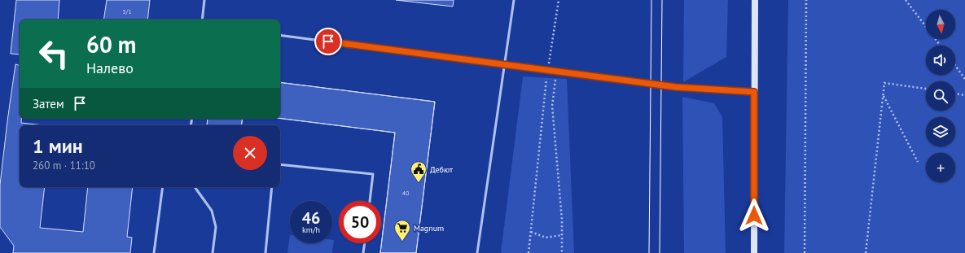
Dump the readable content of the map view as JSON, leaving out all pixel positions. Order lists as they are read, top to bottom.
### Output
{
  "places": {
    "public building": ["Дебют"],
    "supermarket": ["Magnum"]
  },
  "house_numbers": ["5/1", "40"],
  "north": "bottom",
  "page": {
    "map_buttons": "+",
    "turn": ["60 m", "Налево"],
    "then": "Затем",
    "heading": ["1 мин", "260 m · 11:10"],
    "speed": "46 km/h",
    "limit": "50"
  }
}
